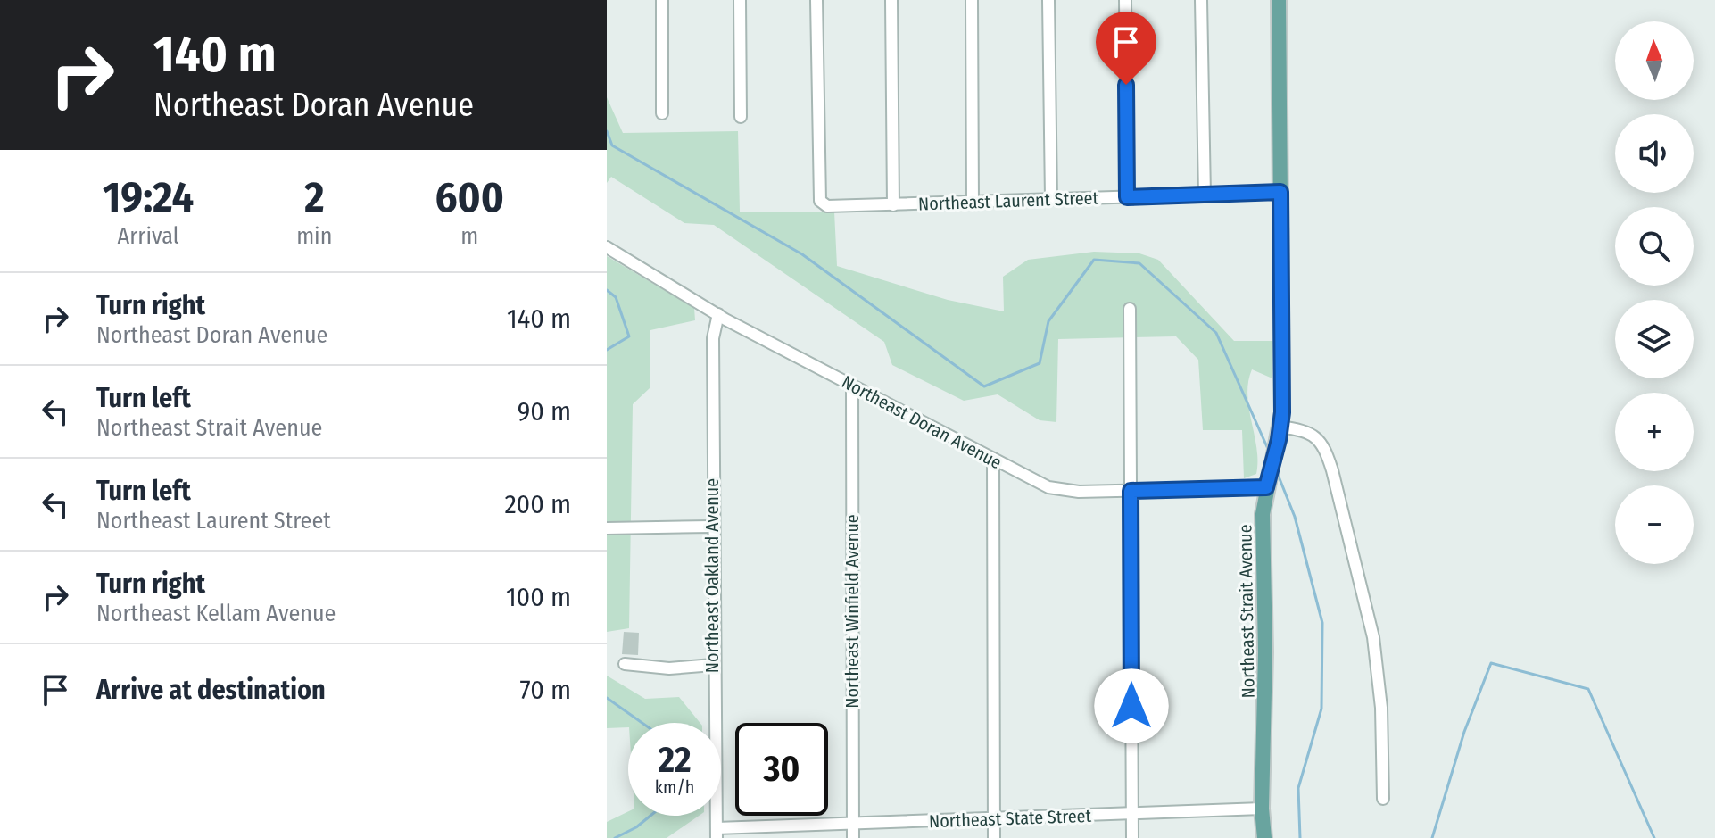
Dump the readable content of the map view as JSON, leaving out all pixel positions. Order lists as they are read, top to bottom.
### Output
{
  "streets": {
    "main road": ["Northeast Strait Avenue"],
    "street": [
      "Northeast Laurent Street",
      "Northeast Doran Avenue",
      "Northeast Oakland Avenue",
      "Northeast Winfield Avenue",
      "Northeast State Street"
    ]
  },
  "crossings": [
    ["Northeast Laurent Street", "Northeast Strait Avenue"],
    ["Northeast Doran Avenue", "Northeast Oakland Avenue"],
    ["Northeast Doran Avenue", "Northeast Winfield Avenue"],
    ["Northeast Doran Avenue", "Northeast Strait Avenue"],
    ["Northeast Oakland Avenue", "Northeast State Street"],
    ["Northeast Winfield Avenue", "Northeast State Street"],
    ["Northeast Strait Avenue", "Northeast State Street"]
  ],
  "north": "top",
  "page": {
    "turn": ["140 m", "Northeast Doran Avenue"],
    "map_buttons": ["+", "−"],
    "eta": [
      "19:24",
      "Arrival",
      "2",
      "min",
      "600",
      "m"
    ],
    "list": [
      {
        "name": "Turn right",
        "note": "Northeast Doran Avenue",
        "value": "140 m"
      },
      {
        "name": "Turn left",
        "note": "Northeast Strait Avenue",
        "value": "90 m"
      },
      {
        "name": "Turn left",
        "note": "Northeast Laurent Street",
        "value": "200 m"
      },
      {
        "name": "Turn right",
        "note": "Northeast Kellam Avenue",
        "value": "100 m"
      },
      {
        "name": "Arrive at destination",
        "value": "70 m"
      }
    ],
    "speed": "22 km/h",
    "limit": "30"
  }
}
